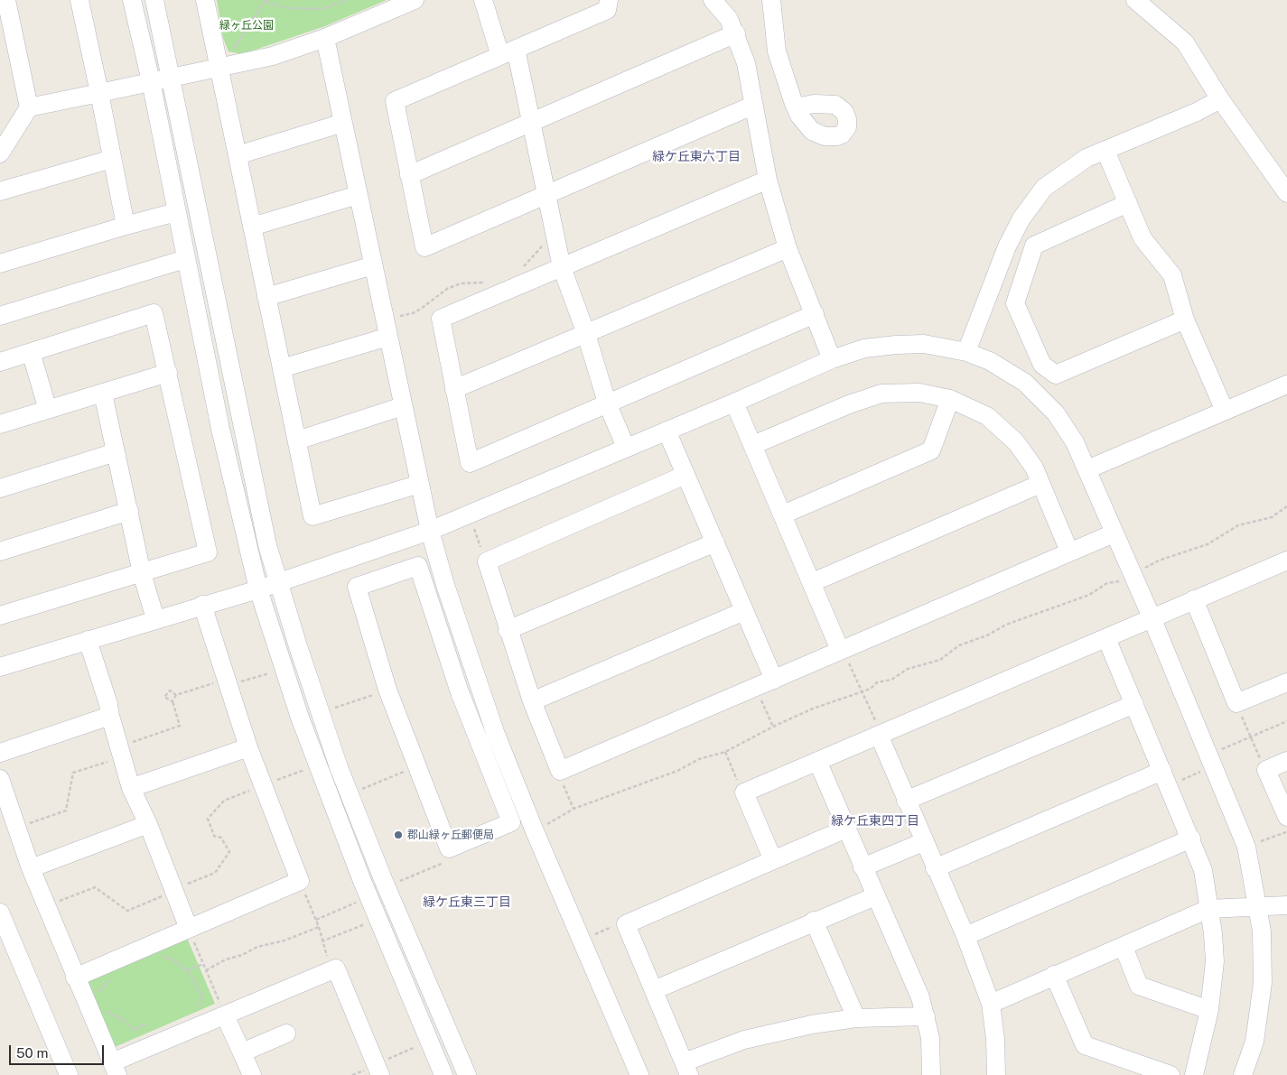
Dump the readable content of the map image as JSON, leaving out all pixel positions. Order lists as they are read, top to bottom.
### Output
{
  "districts": ["緑ケ丘東六丁目", "緑ケ丘東四丁目", "緑ケ丘東三丁目"],
  "parks": ["緑ヶ丘公園"],
  "places": ["郡山緑ヶ丘郵便局"],
  "scale_bar": "50 m"
}
